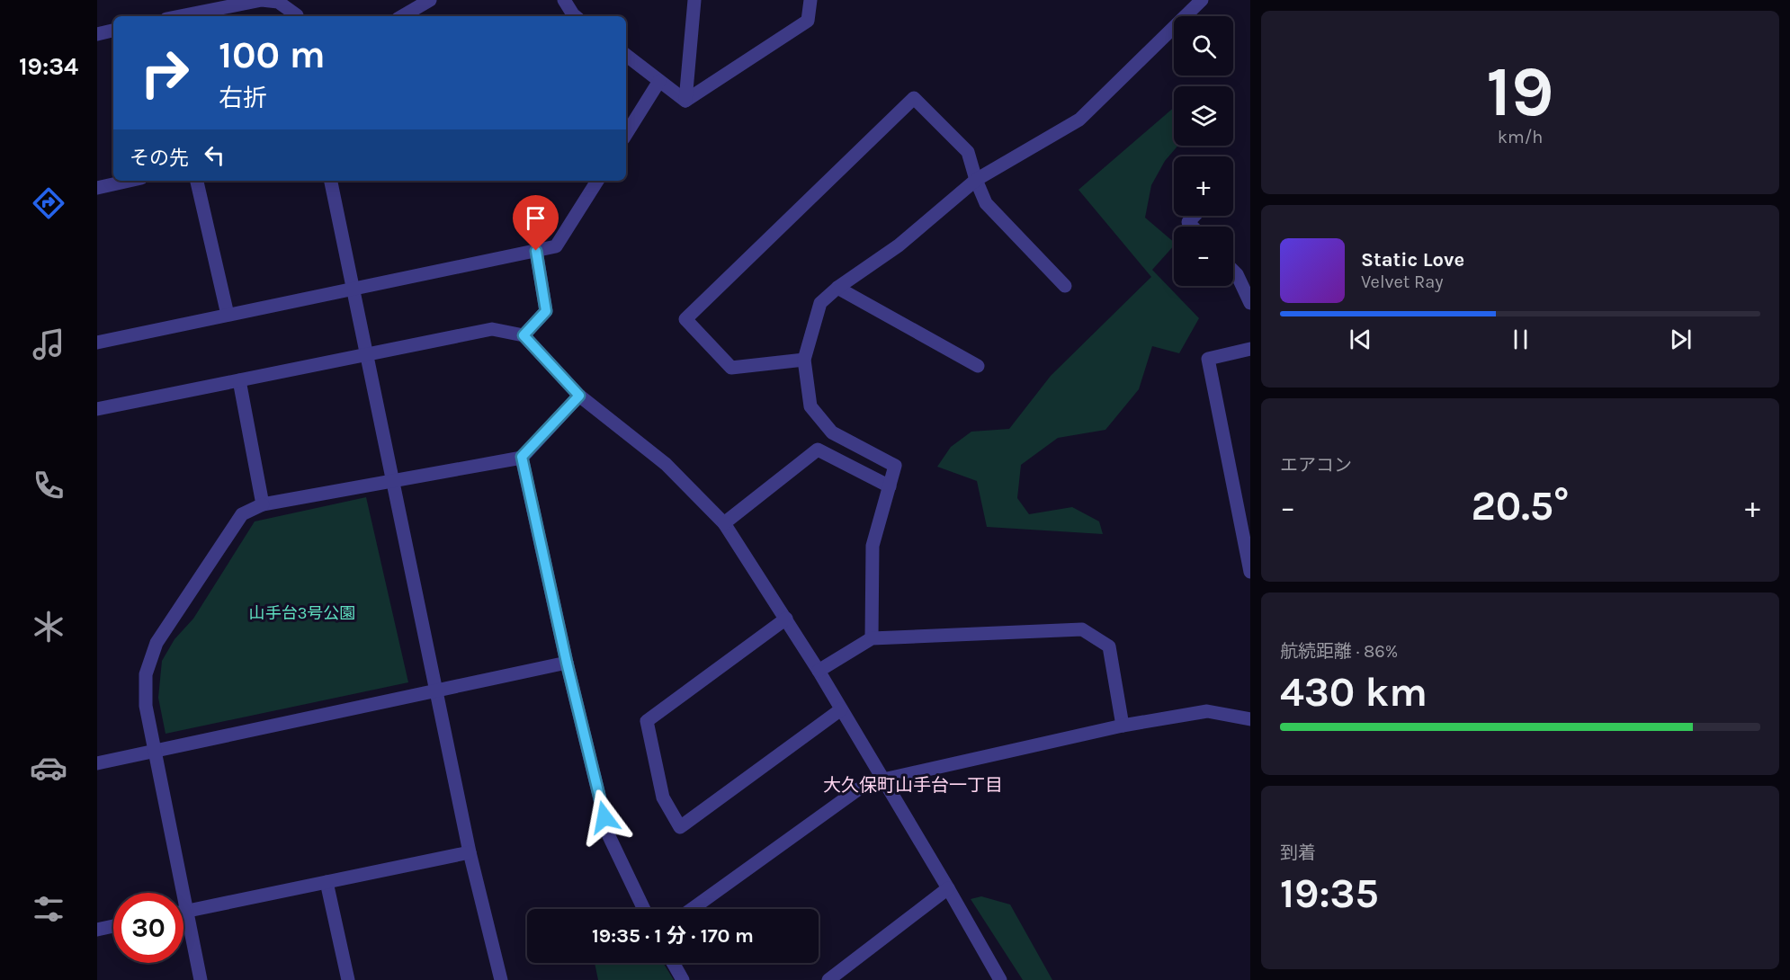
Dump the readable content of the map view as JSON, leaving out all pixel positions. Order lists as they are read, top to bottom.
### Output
{
  "districts": ["大久保町山手台一丁目"],
  "parks": ["山手台3号公園"],
  "page": {
    "tabs": "19:34",
    "tile": [
      ["19", "km/h"],
      "エアコン",
      ["航続距離 · 86%", "430 km"],
      ["到着", "19:35"]
    ],
    "map_buttons": ["+", "−"],
    "turn": ["100 m", "右折"],
    "then": "その先",
    "song": ["Static Love", "Velvet Ray"],
    "heat": ["−", "20.5°", "+"],
    "limit": "30",
    "trip": "19:35 · 1 分 · 170 m"
  }
}
